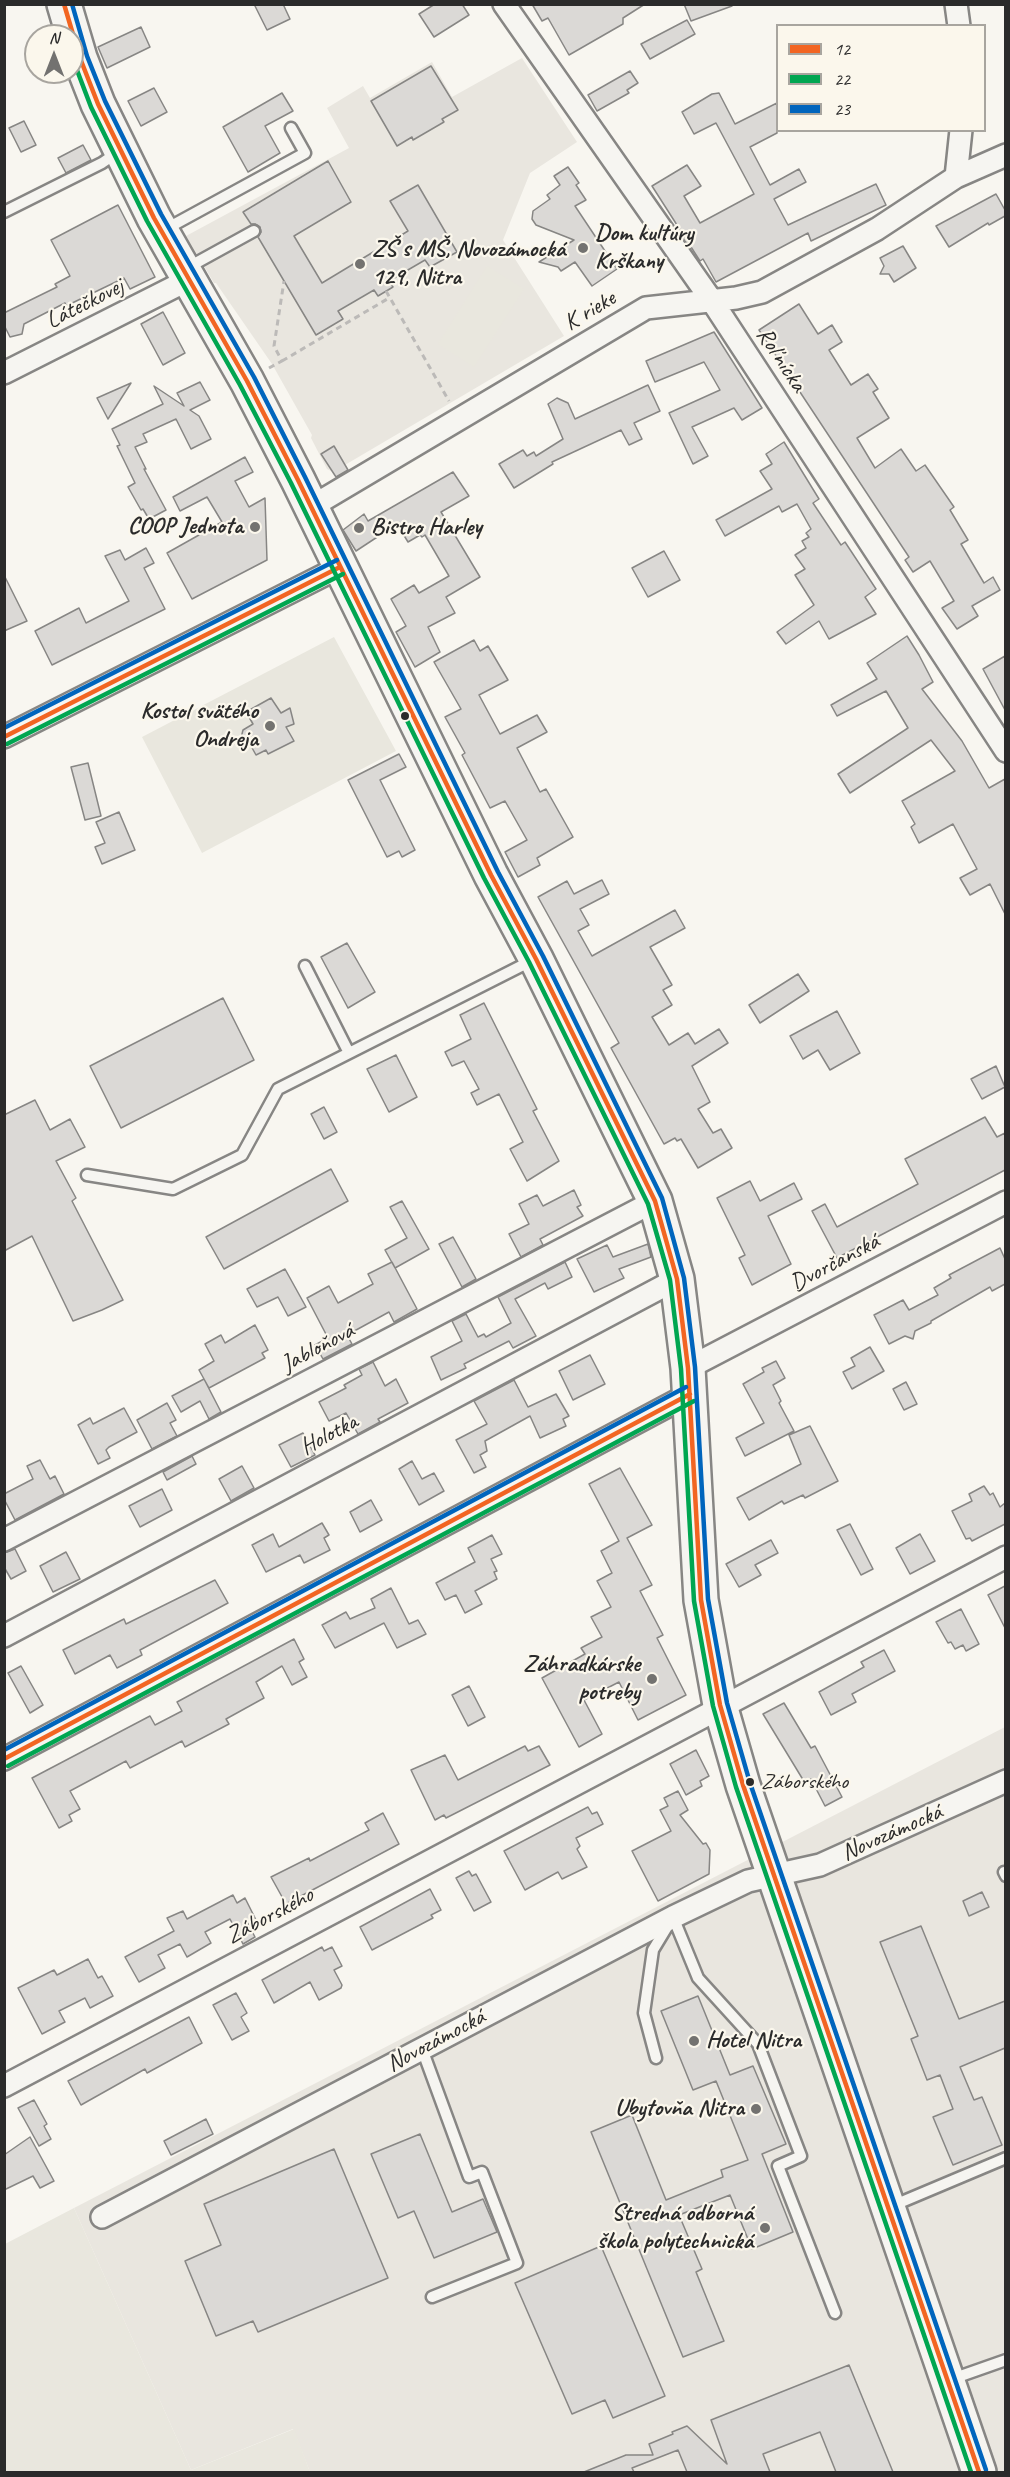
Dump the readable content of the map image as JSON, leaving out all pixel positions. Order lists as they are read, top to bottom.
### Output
{
  "streets": {
    "street": [
      "Látečkovej",
      "K rieke",
      "Roľnícka",
      "Dvorčanská",
      "Jabloňová",
      "Holotka",
      "Novozámocká",
      "Záborského"
    ]
  },
  "crossings": [
    ["K rieke", "Roľnícka"]
  ],
  "places": [
    "Dom kultúry Krškany",
    "ZŠ s MŠ, Novozámocká 129, Nitra",
    "COOP Jednota",
    "Bistro Harley",
    "Kostol svätého Ondreja",
    "Záhradkárske potreby",
    "Záborského",
    "Hotel Nitra",
    "Ubytovňa Nitra",
    "Stredná odborná škola polytechnická"
  ],
  "lines": ["transit line 12", "transit line 23", "transit line 22"],
  "legend": ["12", "22", "23"],
  "north": "top"
}
